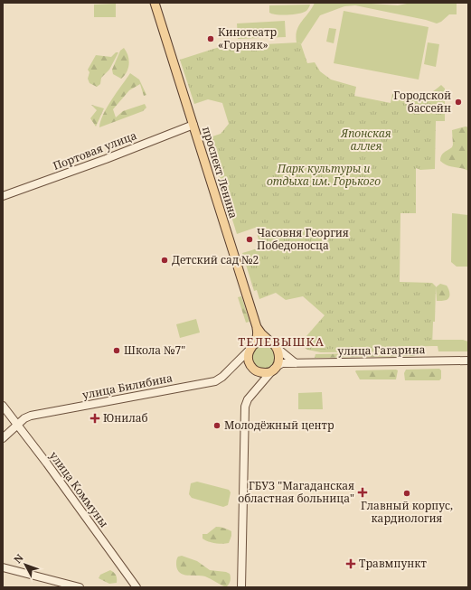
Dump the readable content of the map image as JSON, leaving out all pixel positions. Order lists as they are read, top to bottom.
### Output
{
  "streets": {
    "main road": [
      "Портовая улица",
      "проспект Ленина",
      "улица Гагарина",
      "улица Билибина",
      "улица Коммуны"
    ]
  },
  "crossings": [
    ["Портовая улица", "проспект Ленина"],
    ["проспект Ленина", "улица Гагарина"],
    ["проспект Ленина", "улица Билибина"],
    ["улица Гагарина", "улица Билибина"],
    ["улица Билибина", "улица Коммуны"]
  ],
  "districts": ["ТЕЛЕВЫШКА"],
  "parks": ["Японская аллея", "Парк культуры и отдыха им. Горького"],
  "places": {
    "other": [
      "Кинотеатр «Горняк»",
      "Городской бассейн",
      "Часовня Георгия Победоносца",
      "Детский сад №2",
      "Школа №7\"",
      "Молодёжный центр",
      "Главный корпус, кардиология"
    ],
    "health": ["Юнилаб", "ГБУЗ \"Магаданская областная больница\"", "Травмпункт"]
  },
  "north": "top left"
}
